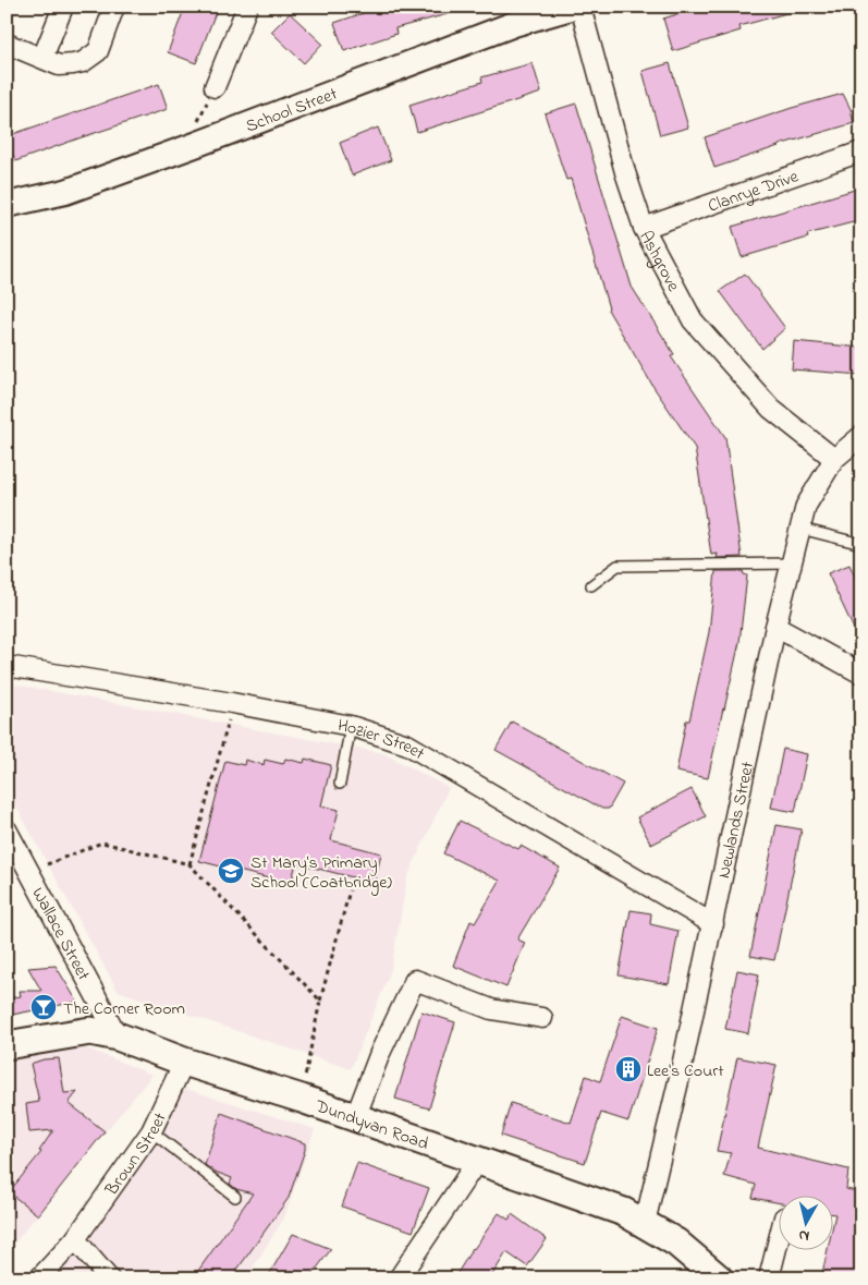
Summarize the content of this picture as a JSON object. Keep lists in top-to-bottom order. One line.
{"streets":{"main road":["Dundyvan Road"],"street":["School Street","Clanrye Drive","Ashgrove","Hozier Street","Newlands Street","Wallace Street","Brown Street"]},"crossings":[["Clanrye Drive","Ashgrove"],["Ashgrove","Newlands Street"],["Hozier Street","Newlands Street"],["Newlands Street","Dundyvan Road"],["Wallace Street","Dundyvan Road"],["Dundyvan Road","Brown Street"]],"places":{"school or university":["St Mary's Primary School (Coatbridge)"],"bar":["The Corner Room"],"building":["Lee's Court"]},"north":"bottom"}
